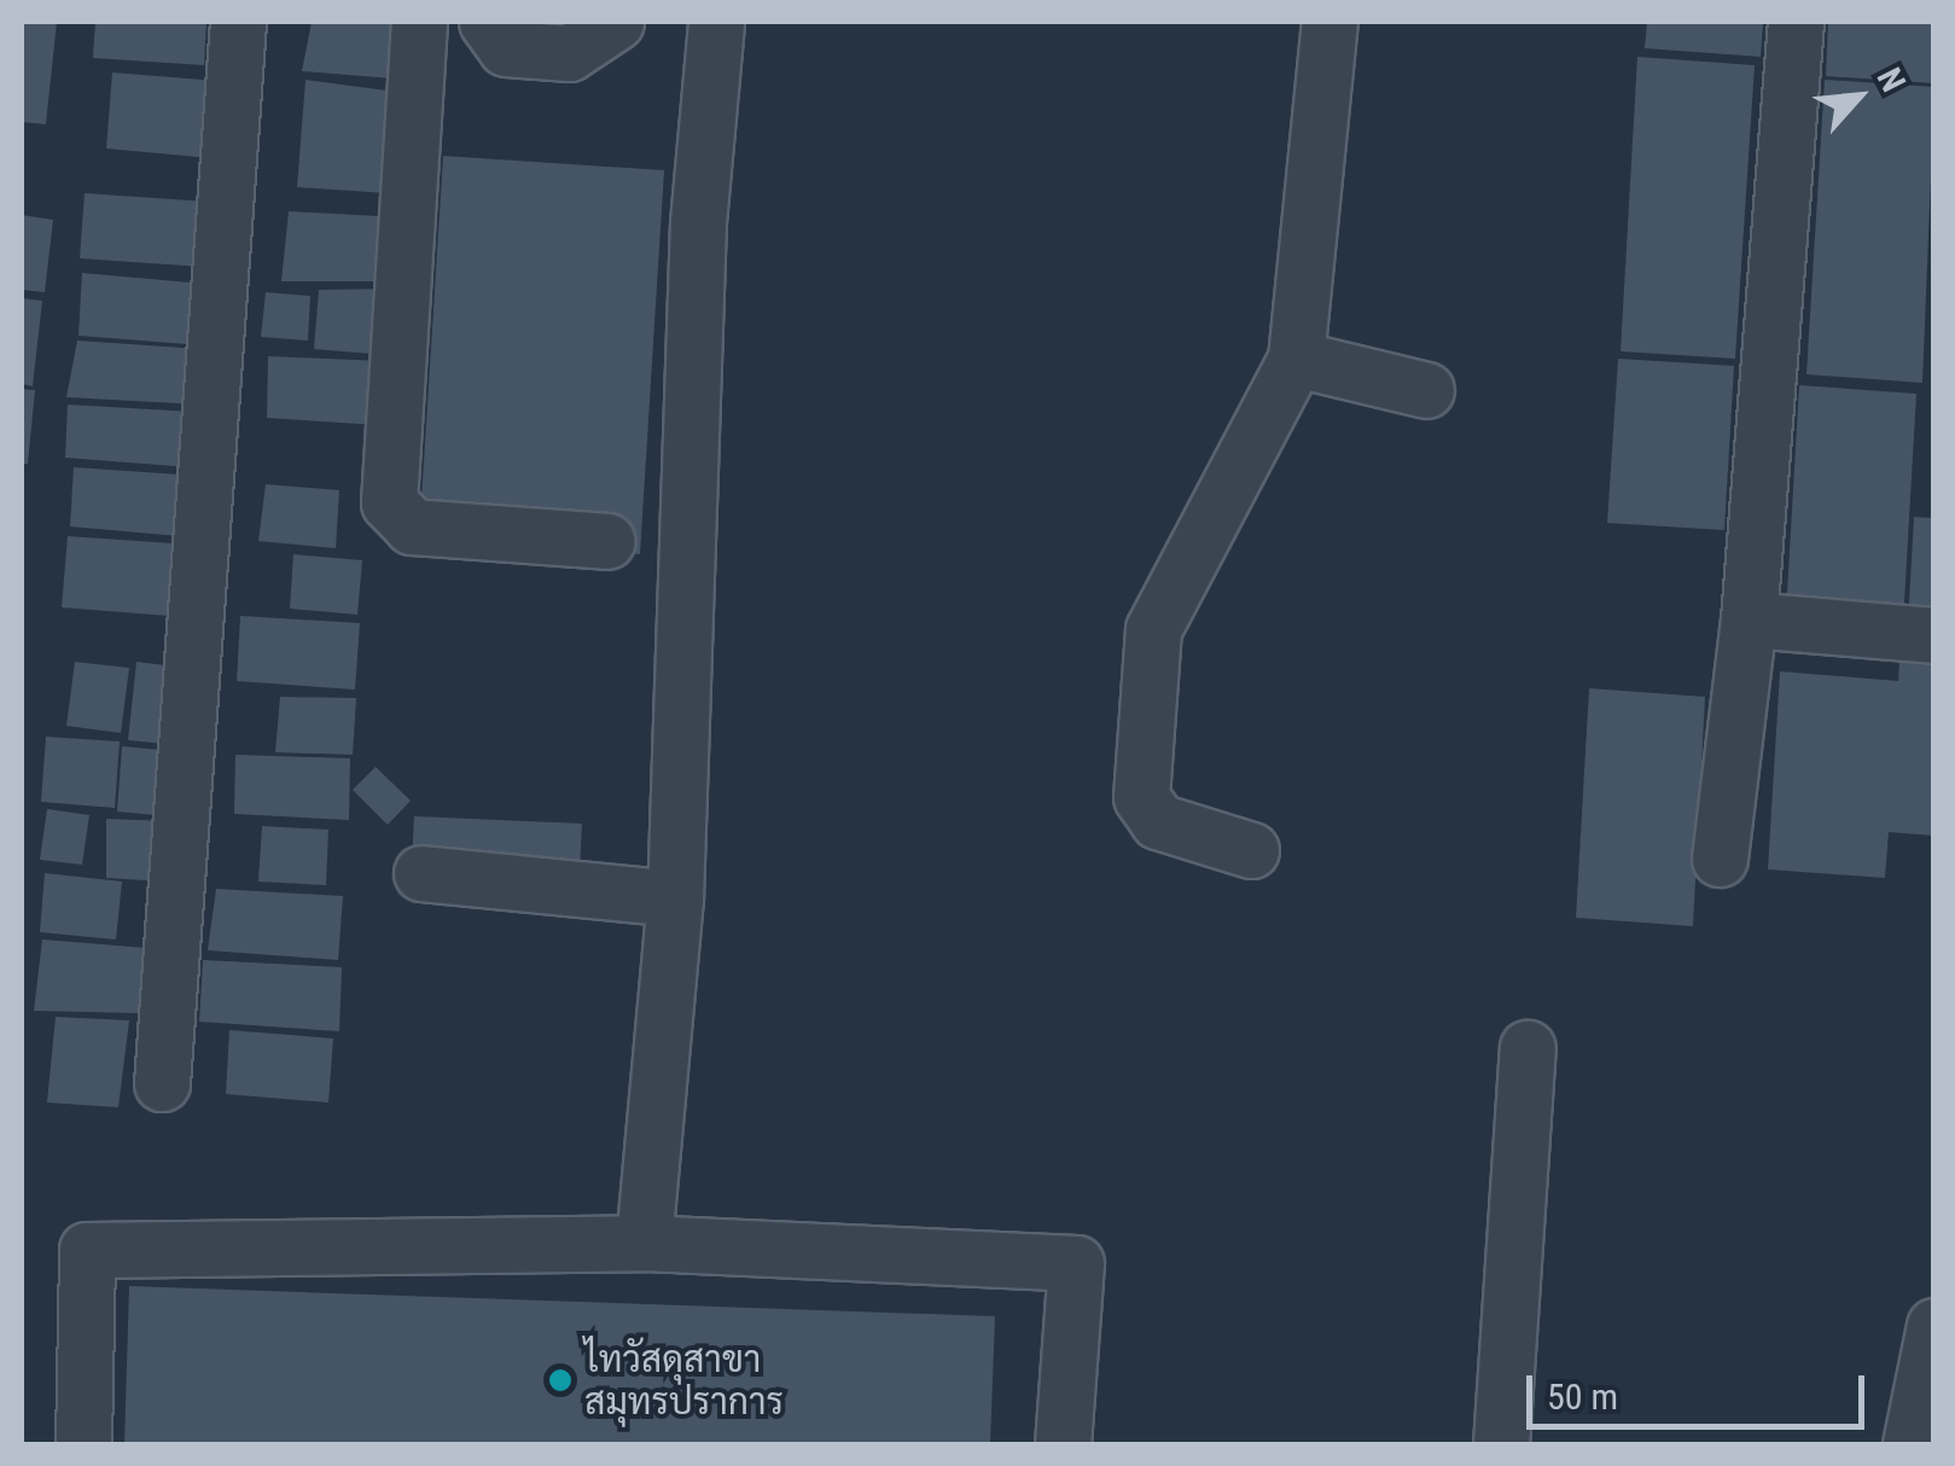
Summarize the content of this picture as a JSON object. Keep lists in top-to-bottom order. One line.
{"places":["ไทวัสดุสาขา สมุทรปราการ"],"scale_bar":"50 m","north":"top right"}
